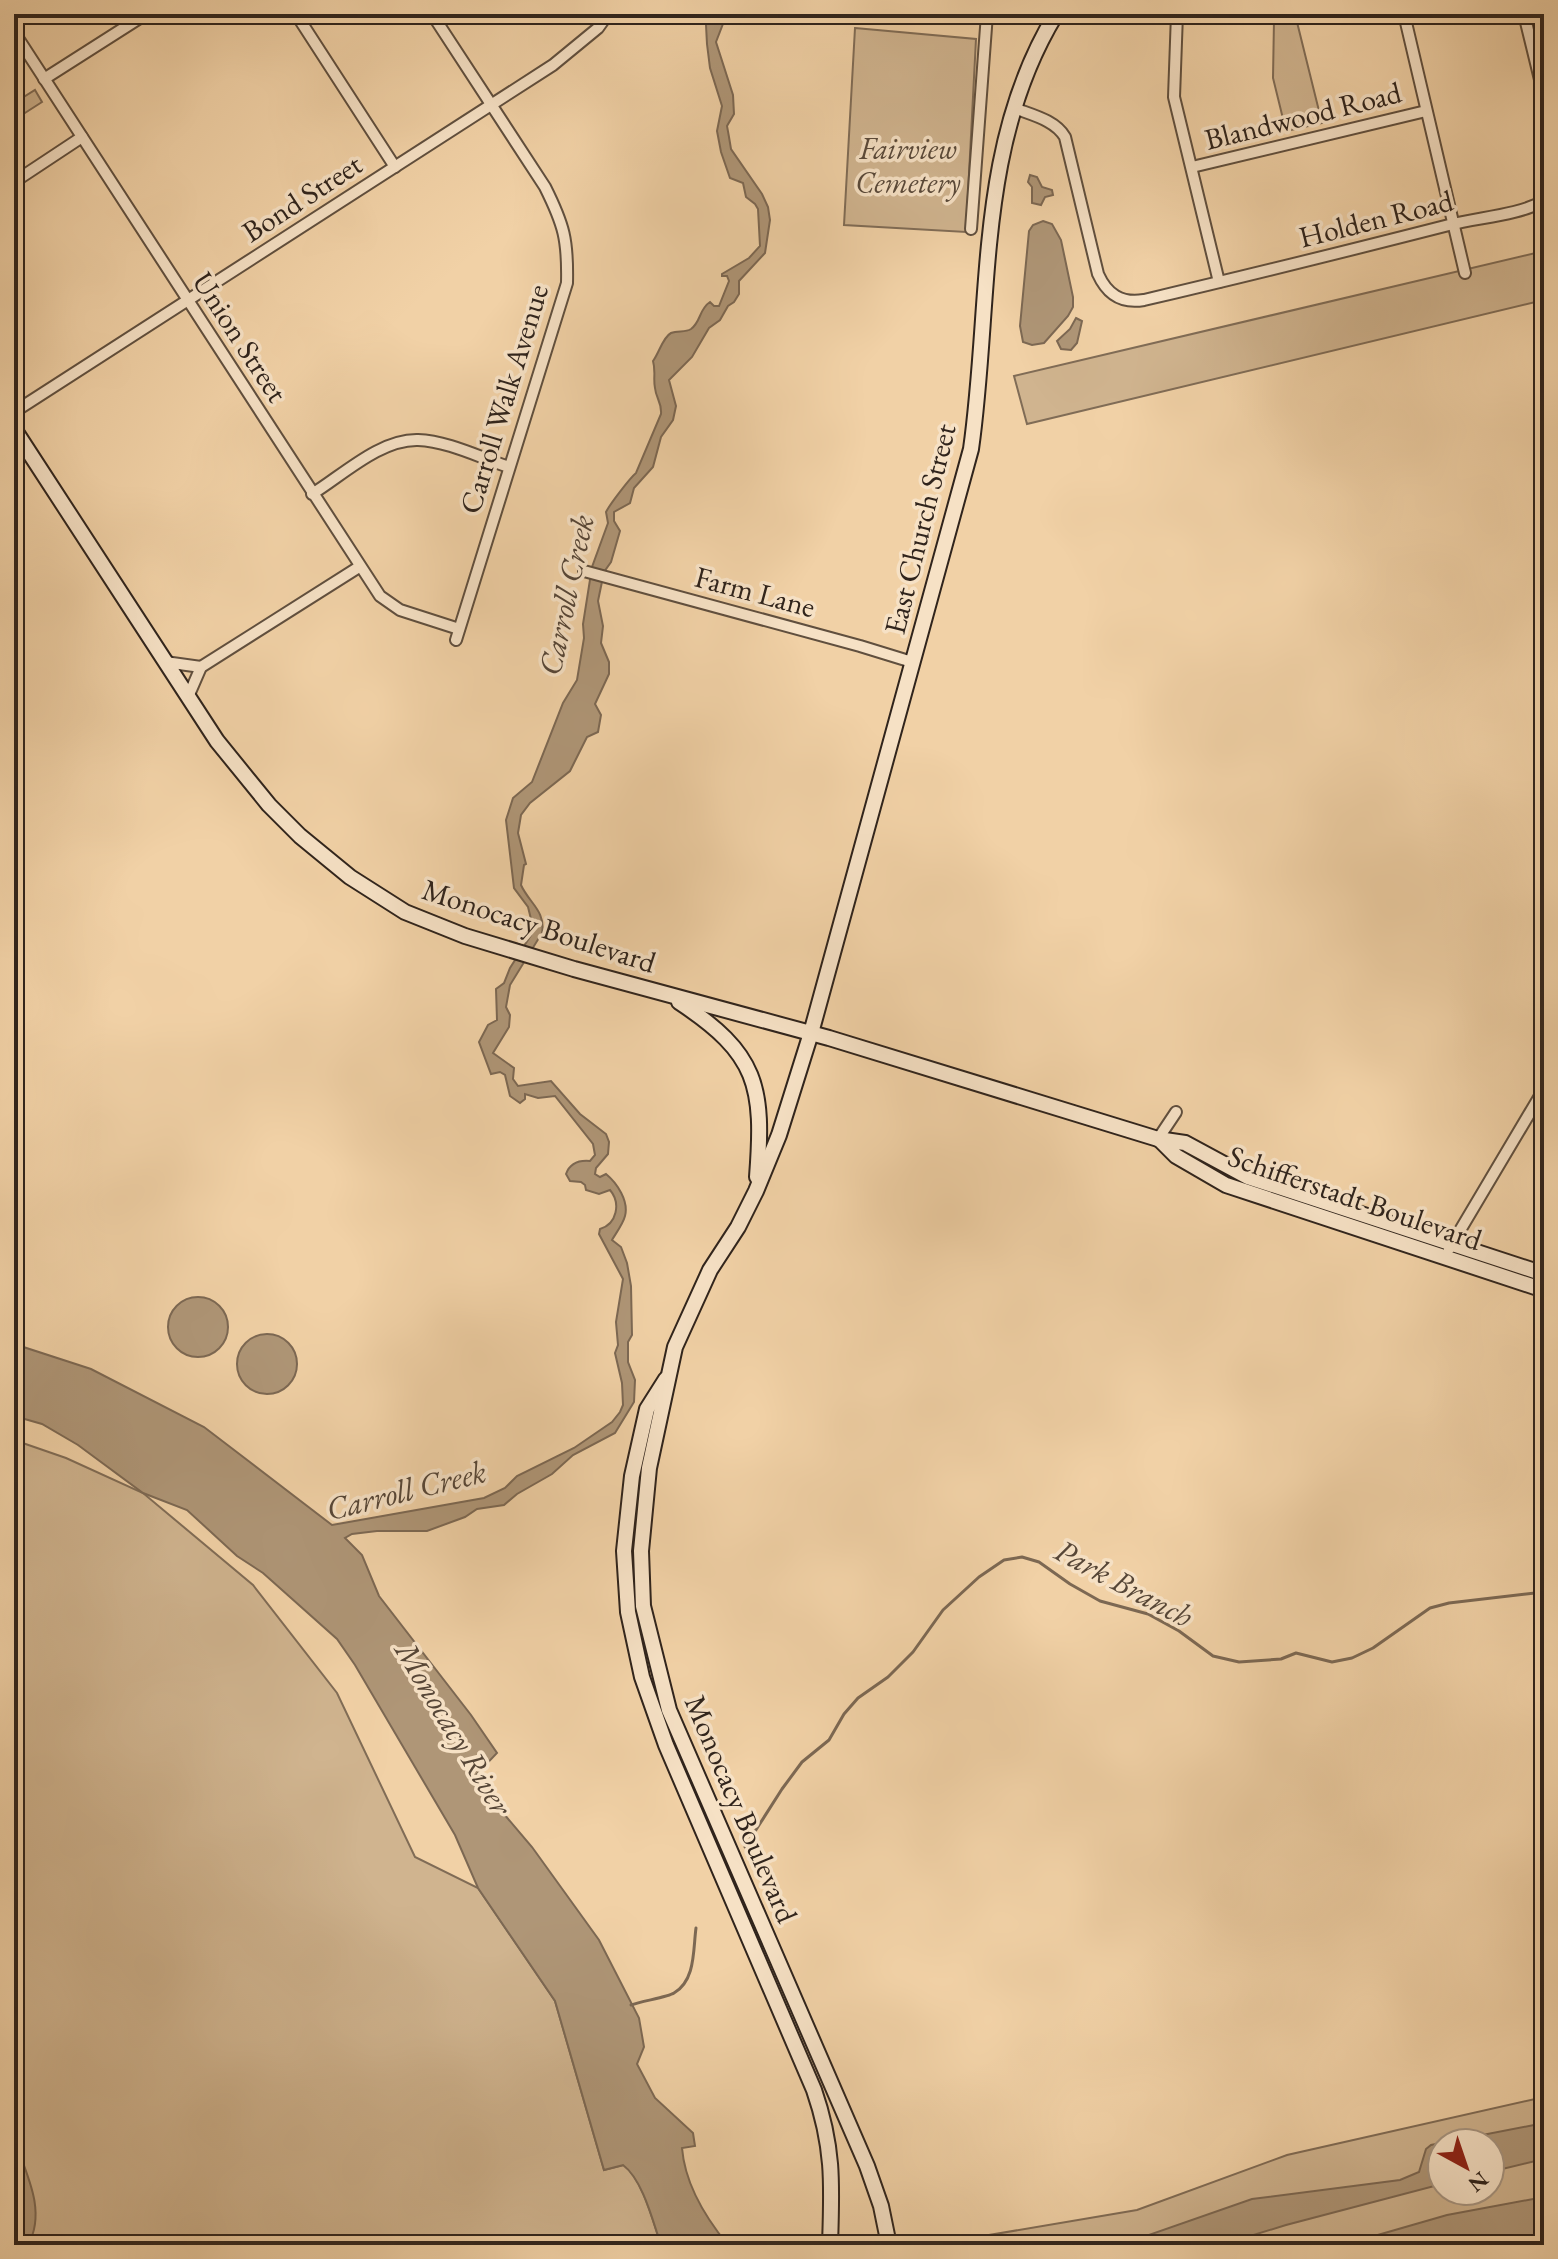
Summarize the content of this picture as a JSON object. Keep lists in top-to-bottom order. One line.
{"streets":{"main road":["East Church Street","Monocacy Boulevard","Schifferstadt Boulevard"],"street":["Blandwood Road","Bond Street","Holden Road","Union Street","Carroll Walk Avenue","Farm Lane"]},"crossings":[["Bond Street","Union Street"],["Bond Street","Carroll Walk Avenue"],["Holden Road","East Church Street"],["Union Street","Carroll Walk Avenue"],["East Church Street","Farm Lane"],["East Church Street","Monocacy Boulevard"],["East Church Street","Schifferstadt Boulevard"],["Monocacy Boulevard","Schifferstadt Boulevard"]],"water":["Carroll Creek","Park Branch","Monocacy River"],"parks":["Fairview Cemetery"],"north":"bottom right"}
